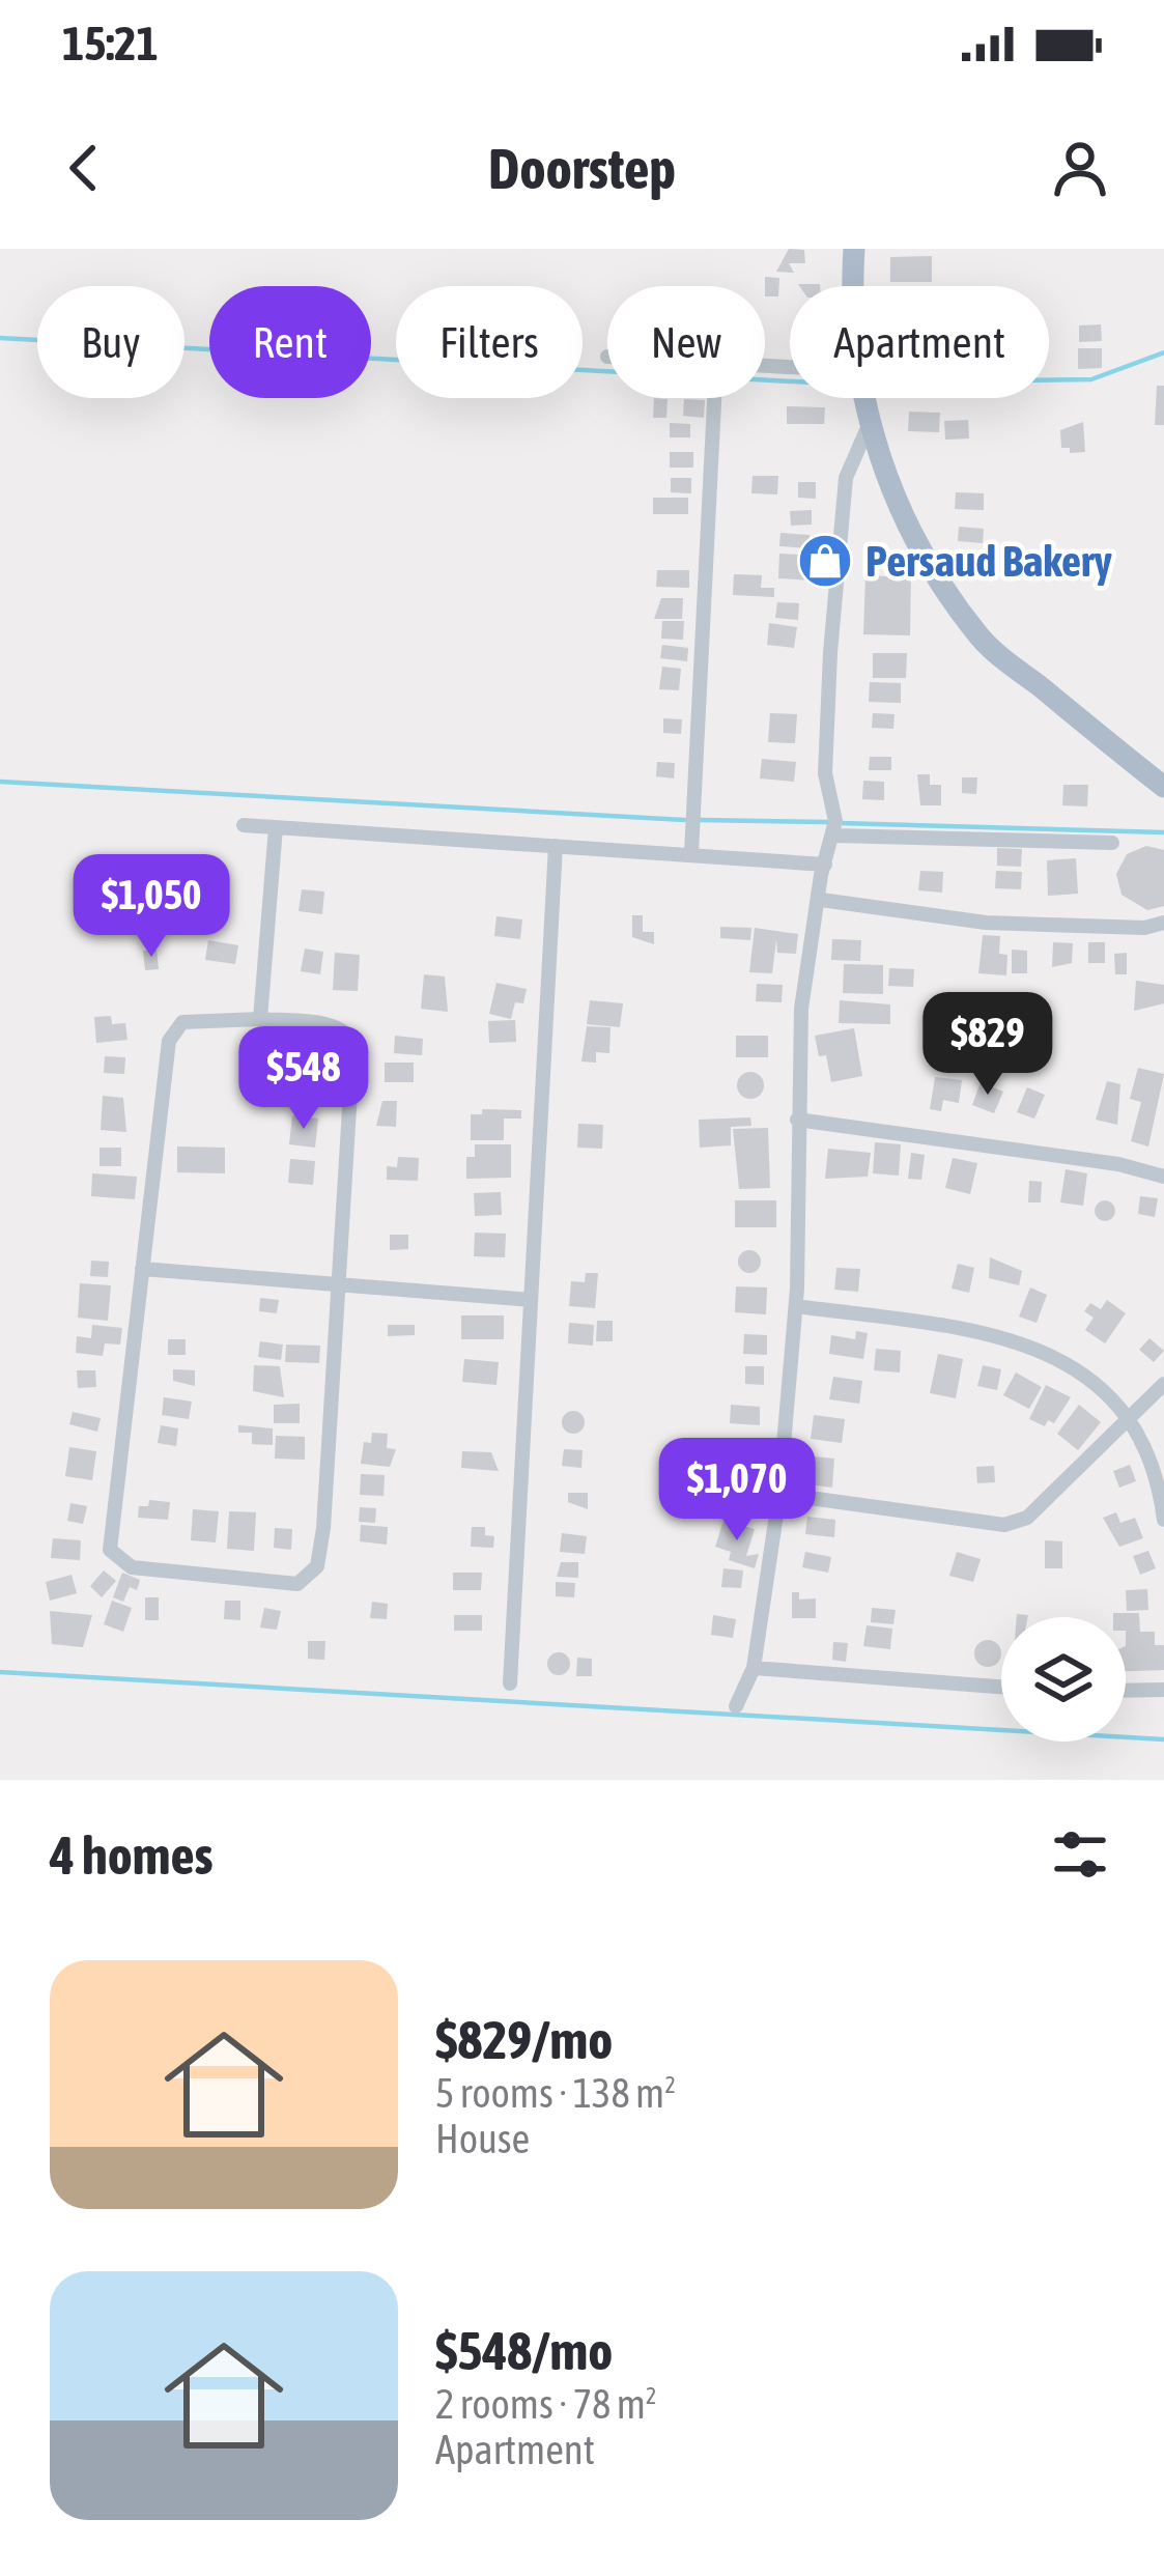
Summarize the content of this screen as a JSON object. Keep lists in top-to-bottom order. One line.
{"places":{"shop":["Persaud Bakery"]},"page":{"status":"15:21","header":"Doorstep","chip":["Buy","Rent","Filters","New","Apartment"],"price":["$1,050","$829","$548","$1,070"],"heading":"4 homes","list":[{"name":"$829/mo","note":"5 rooms · 138 m² · House"},{"name":"$548/mo","note":"2 rooms · 78 m² · Apartment"}]}}
